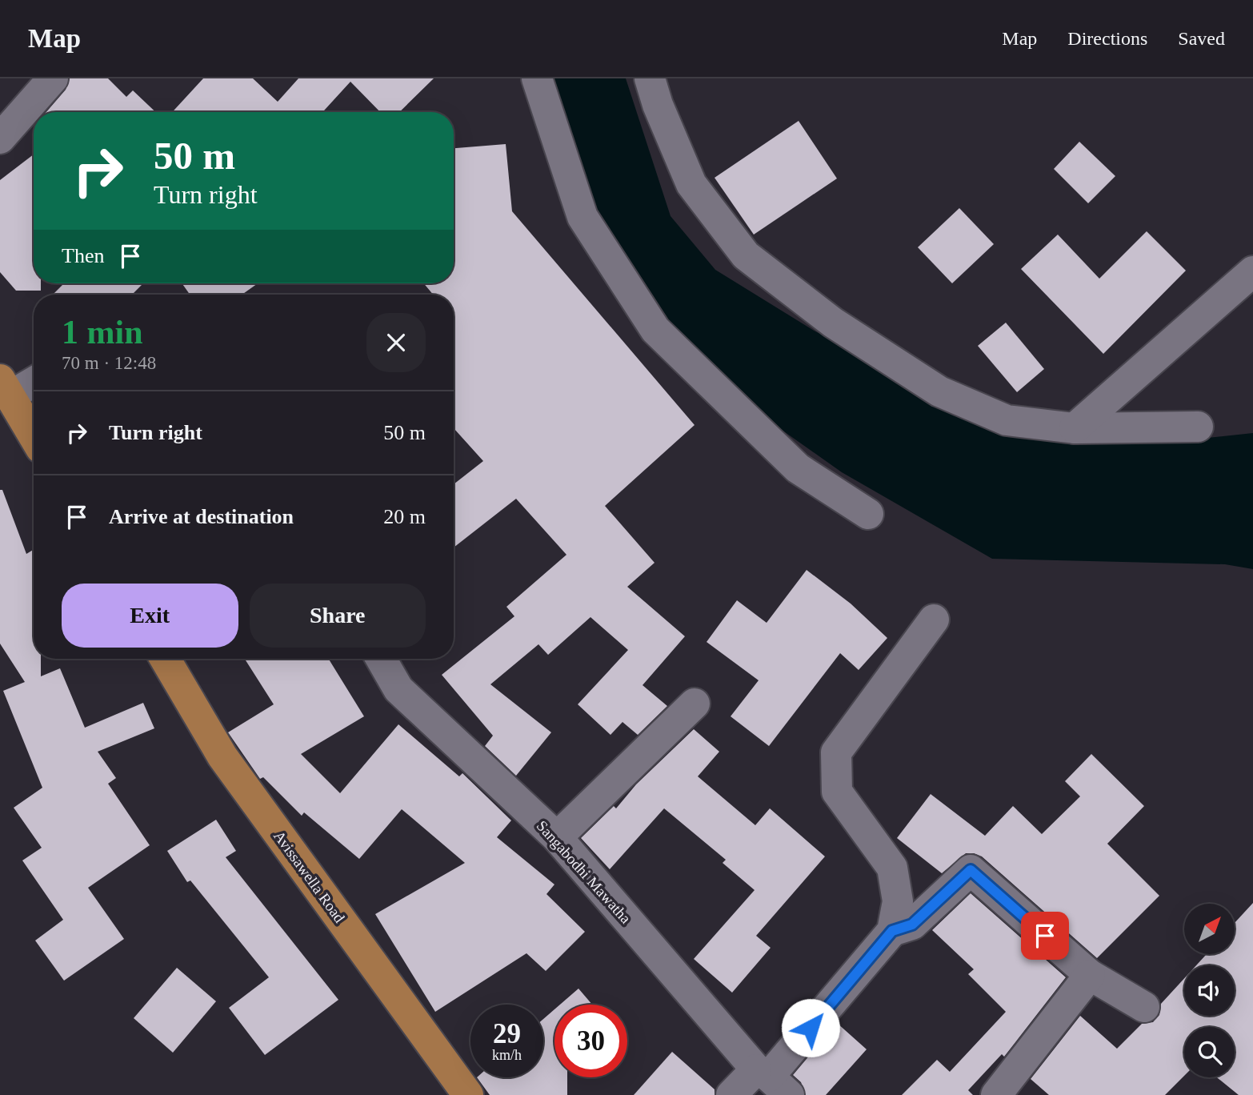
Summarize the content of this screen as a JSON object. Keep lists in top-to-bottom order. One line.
{"streets":{"main road":["Avissawella Road"],"street":["Sangabodhi Mawatha"]},"north":"top right","page":{"header":"Map","nav":["Map","Directions","Saved"],"turn":["50 m","Turn right"],"then":"Then","heading":["1 min","70 m · 12:48"],"list":[{"name":"Turn right","value":"50 m"},{"name":"Arrive at destination","value":"20 m"}],"buttons":["Exit","Share"],"speed":"29 km/h","limit":"30"}}
